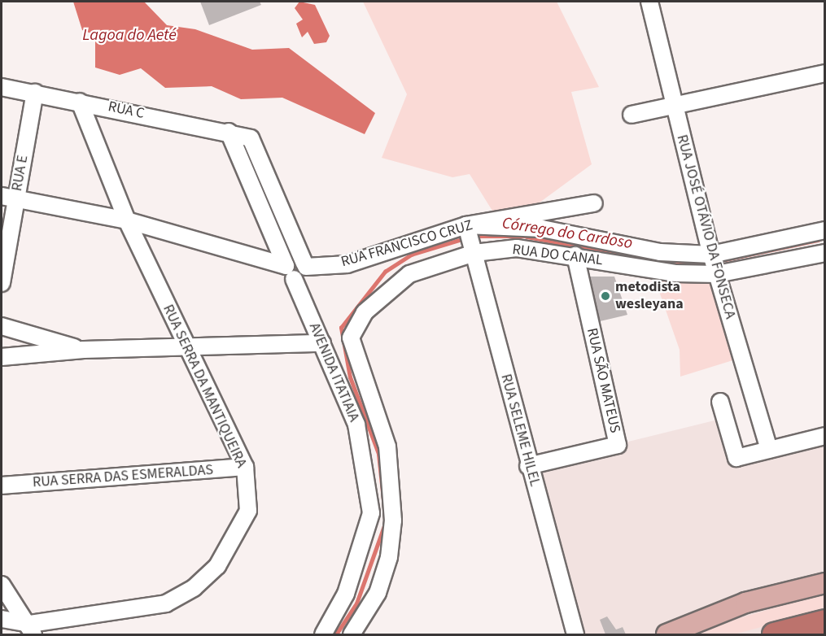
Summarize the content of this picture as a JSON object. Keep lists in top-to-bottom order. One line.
{"streets":{"street":["RUA C","RUA E","RUA JOSÉ OTÁVIO DA FONSECA","RUA FRANCISCO CRUZ","RUA DO CANAL","AVENIDA ITATIAIA","RUA SÃO MATEUS","RUA SERRA DA MANTIQUEIRA","RUA SELEME HILEL","RUA SERRA DAS ESMERALDAS"]},"crossings":[["RUA C","RUA E"],["RUA C","RUA FRANCISCO CRUZ"],["RUA C","AVENIDA ITATIAIA"],["RUA C","RUA SERRA DA MANTIQUEIRA"],["RUA JOSÉ OTÁVIO DA FONSECA","RUA DO CANAL"],["RUA FRANCISCO CRUZ","RUA DO CANAL"],["RUA FRANCISCO CRUZ","RUA SELEME HILEL"],["RUA DO CANAL","AVENIDA ITATIAIA"],["RUA DO CANAL","RUA SÃO MATEUS"],["RUA DO CANAL","RUA SELEME HILEL"],["RUA SÃO MATEUS","RUA SELEME HILEL"],["RUA SERRA DA MANTIQUEIRA","RUA SERRA DAS ESMERALDAS"]],"water":["Lagoa do Aeté","Córrego do Cardoso"],"places":["metodista wesleyana"]}
